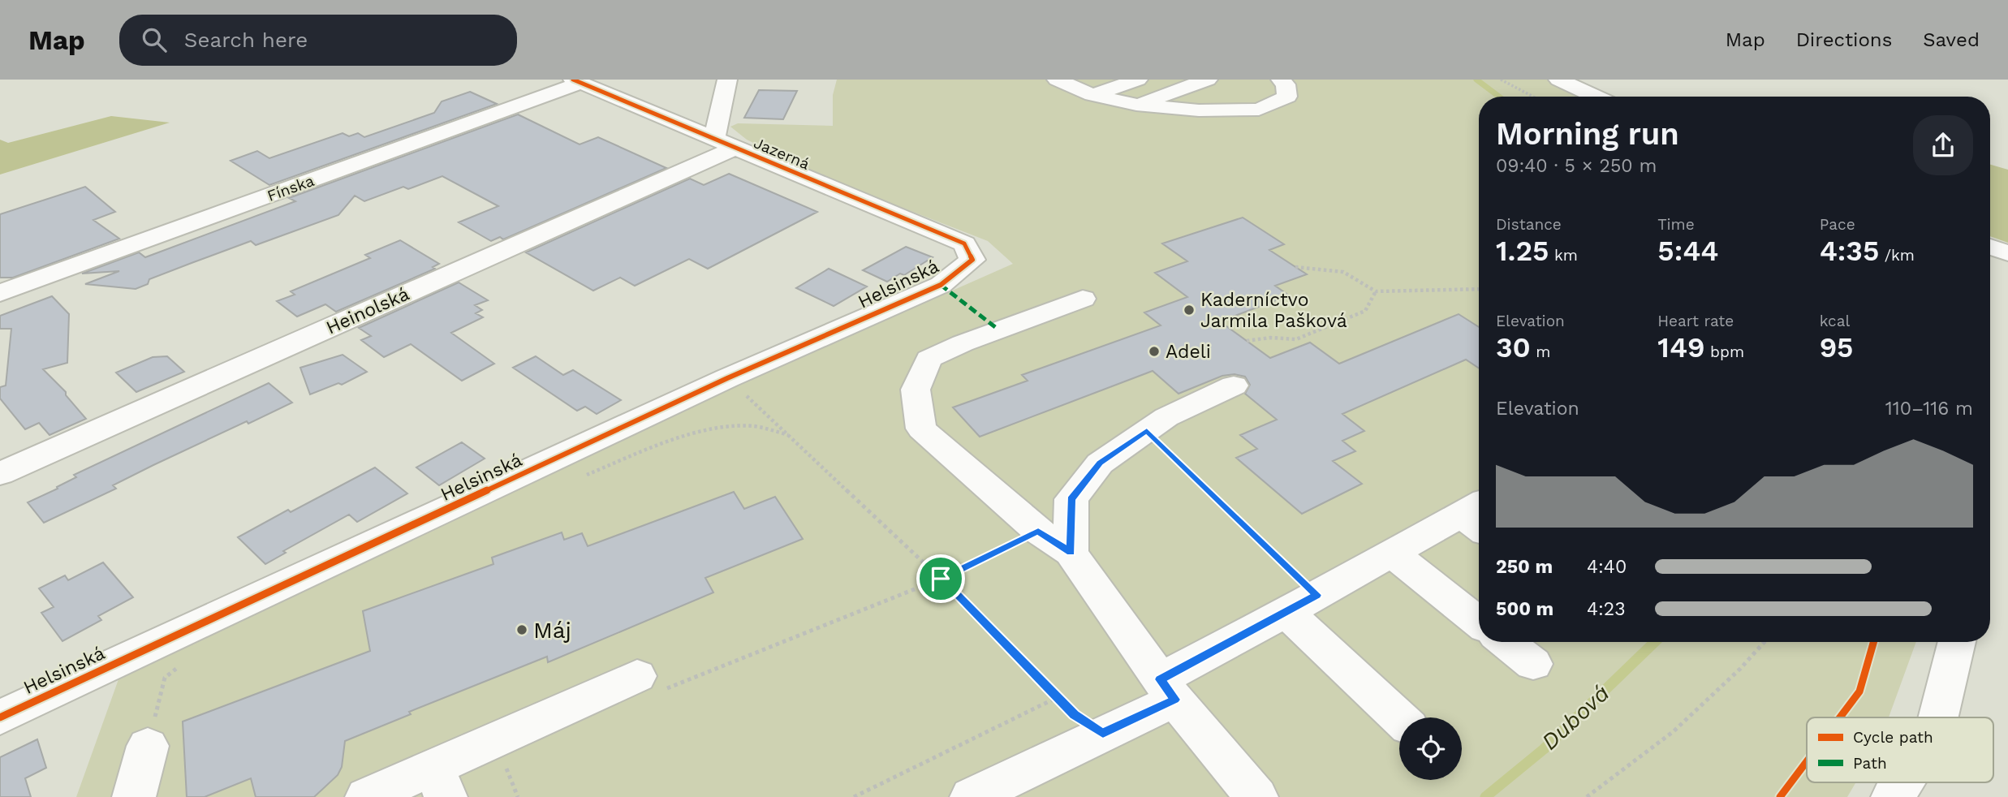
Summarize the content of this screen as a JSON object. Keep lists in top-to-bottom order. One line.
{"streets":{"street":["Jazerná","Fínska","Helsinská","Heinolská"]},"crossings":[["Jazerná","Fínska"],["Jazerná","Helsinská"],["Jazerná","Heinolská"]],"water":["Dubová"],"places":["Kaderníctvo Jarmila Pašková","Adeli","Máj"],"legend":["Cycle path","Path"],"page":{"header":"Map","search":"Search here","nav":["Map","Directions","Saved"],"heading":["Morning run","09:40 · 5 × 250 m"],"stats":[["Distance","1.25 km"],["Time","5:44"],["Pace","4:35 /km"],["Elevation","30 m"],["Heart rate","149 bpm"],["kcal","95"]],"chart":["Elevation","110–116 m"],"list":[{"name":"250 m","note":"4:40"},{"name":"500 m","note":"4:23"}]}}
